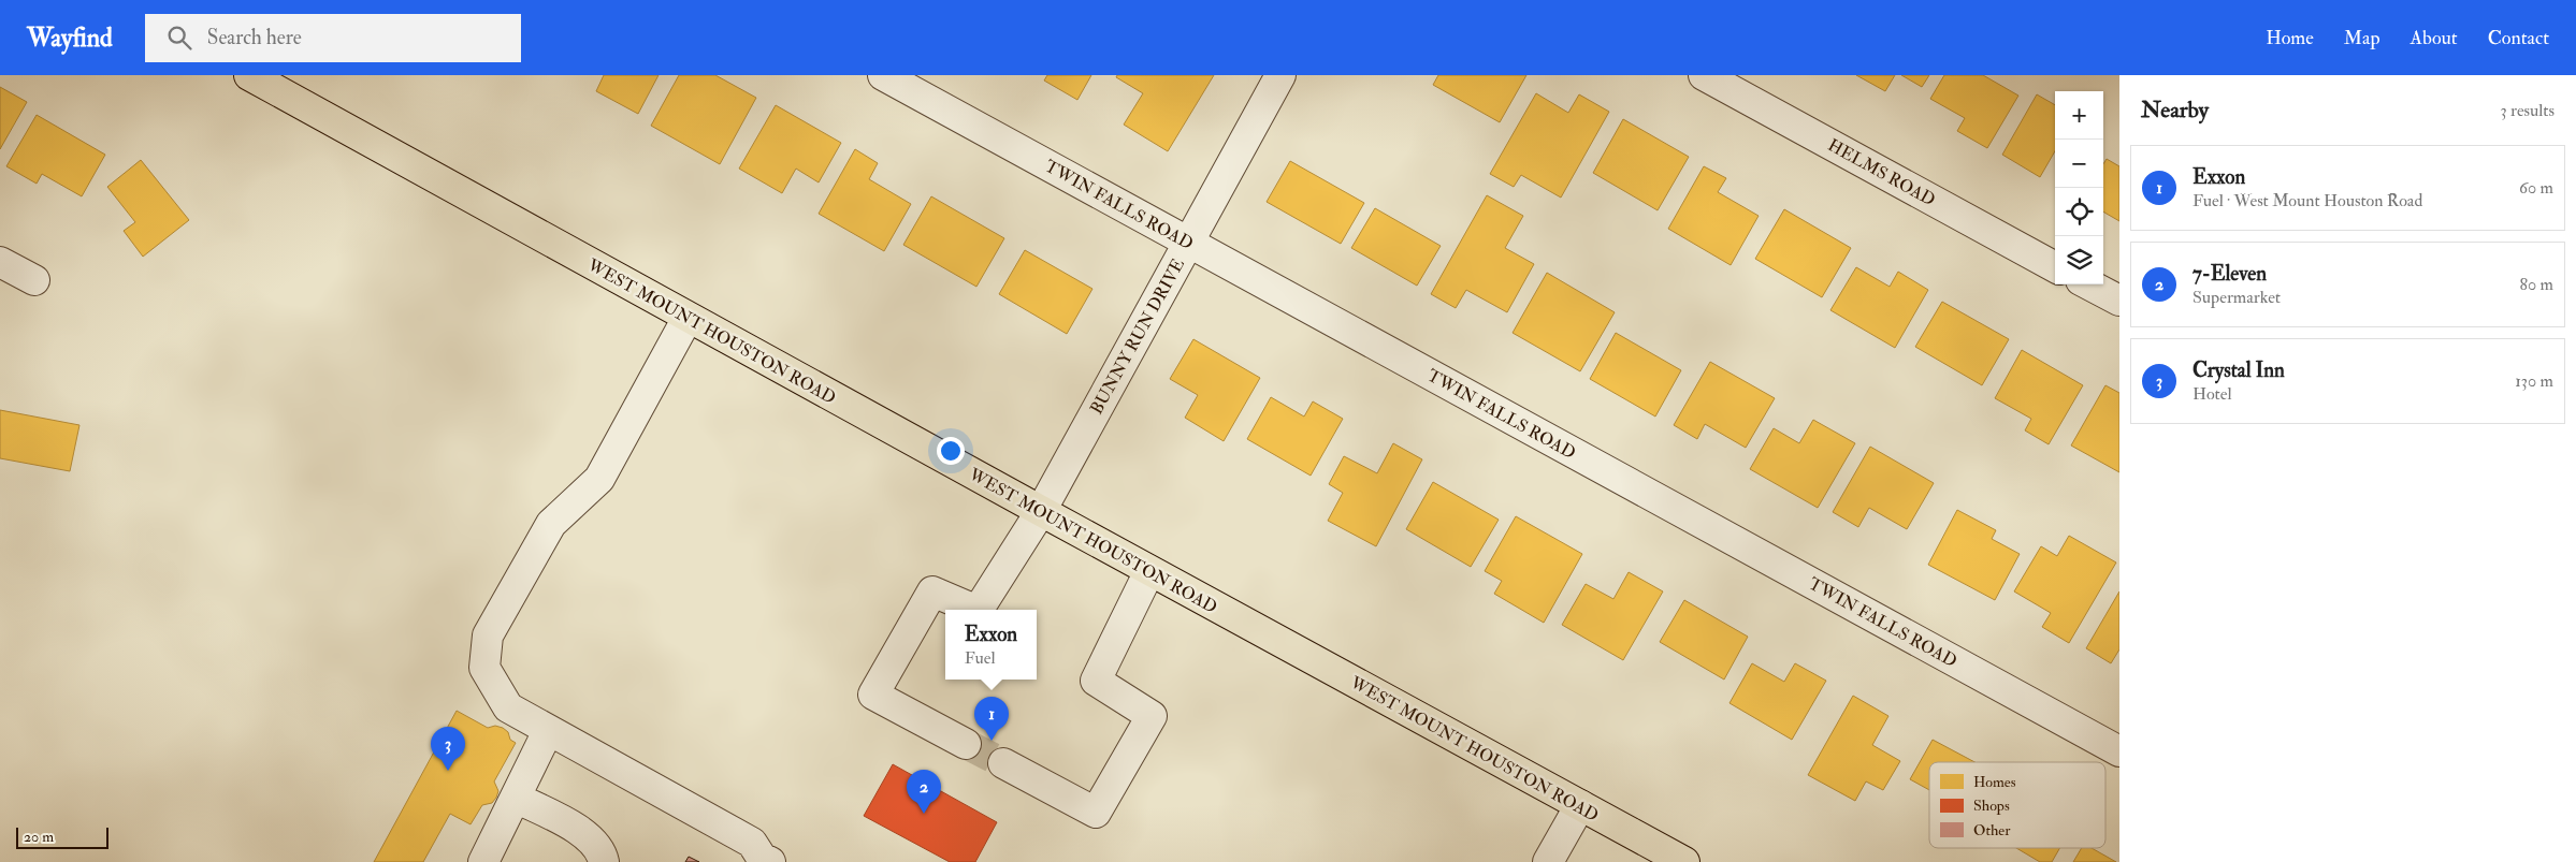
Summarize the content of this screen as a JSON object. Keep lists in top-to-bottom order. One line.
{"streets":{"main road":["WEST MOUNT HOUSTON ROAD"],"street":["HELMS ROAD","TWIN FALLS ROAD","BUNNY RUN DRIVE"]},"crossings":[["TWIN FALLS ROAD","BUNNY RUN DRIVE"],["WEST MOUNT HOUSTON ROAD","BUNNY RUN DRIVE"]],"legend":["Homes","Shops","Other"],"scale_bar":"20 m","page":{"header":"Wayfind","search":"Search here","nav":["Home","Map","About","Contact"],"heading":["Nearby","3 results"],"map_buttons":["+","−"],"list":[{"mark":"1","name":"Exxon","note":"Fuel · West Mount Houston Road","value":"60 m"},{"mark":"2","name":"7-Eleven","note":"Supermarket","value":"80 m"},{"mark":"3","name":"Crystal Inn","note":"Hotel","value":"130 m"}],"popup":["Exxon","Fuel"],"pins":["1","3","2"],"scale":"20 m"}}
